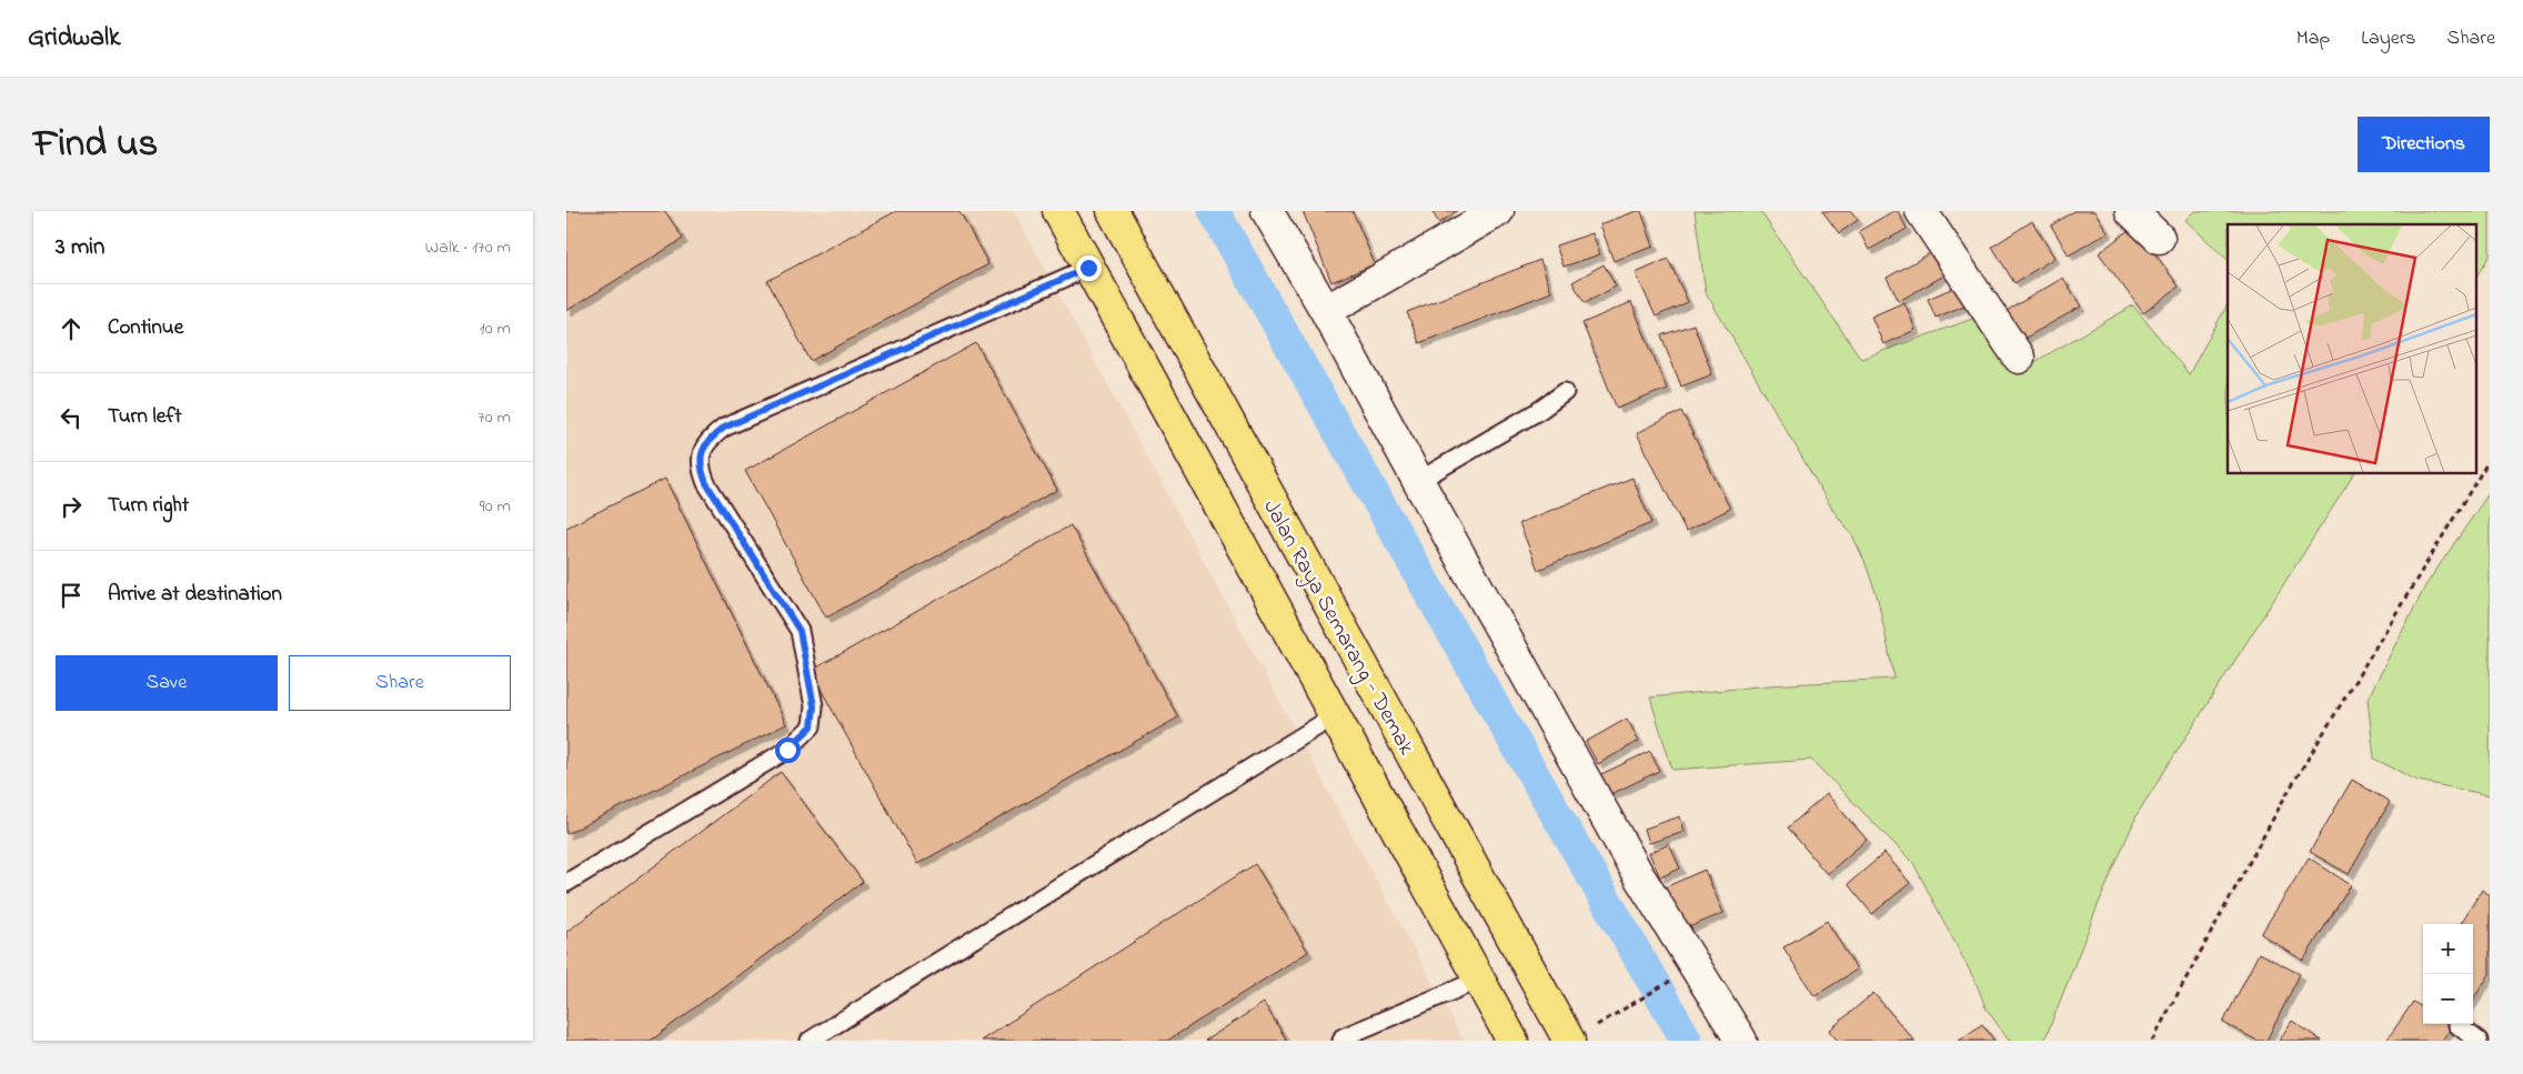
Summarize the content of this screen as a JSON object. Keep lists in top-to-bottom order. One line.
{"streets":{"highway":["Jalan Raya Semarang - Demak"]},"page":{"header":"Gridwalk","nav":["Map","Layers","Share"],"title":"Find us","buttons":["Directions",["Save","Share"]],"heading":["3 min","Walk · 170 m"],"list":[["Continue","10 m"],["Turn left","70 m"],["Turn right","90 m"],"Arrive at destination"],"map_buttons":["+","−"]}}
